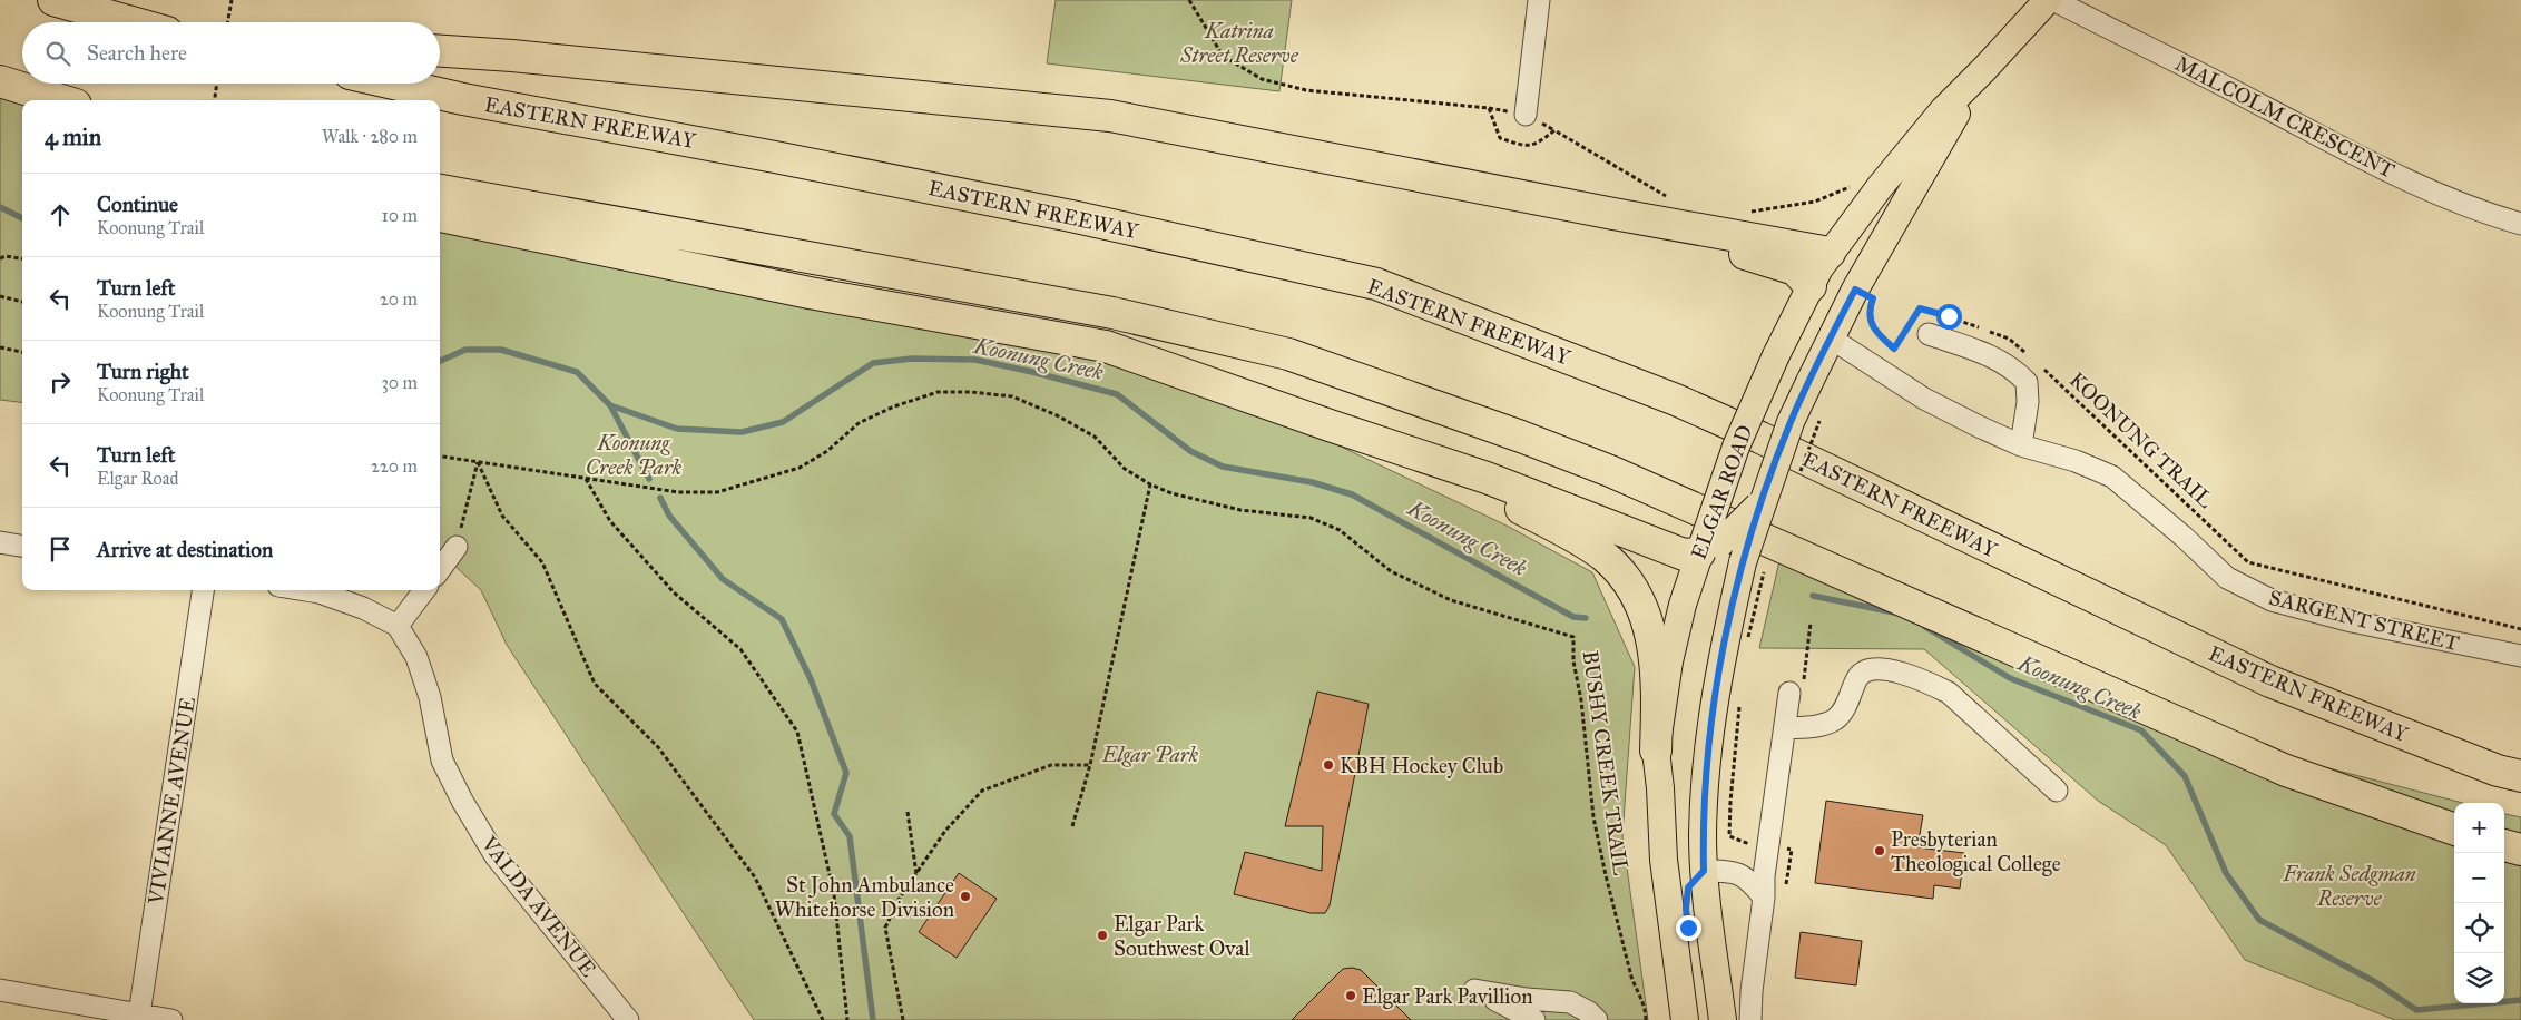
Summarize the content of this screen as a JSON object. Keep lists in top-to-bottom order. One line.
{"streets":{"highway":["EASTERN FREEWAY"],"main road":["ELGAR ROAD"],"street":["MALCOLM CRESCENT","SARGENT STREET","VIVIANNE AVENUE","VALDA AVENUE"],"path":["KOONUNG TRAIL","BUSHY CREEK TRAIL"]},"crossings":[["ELGAR ROAD","SARGENT STREET"]],"water":["Koonung Creek"],"parks":["Katrina Street Reserve","Koonung Creek Park","Elgar Park","Frank Sedgman Reserve"],"places":["KBH Hockey Club","Presbyterian Theological College","St John Ambulance Whitehorse Division","Elgar Park Southwest Oval","Elgar Park Pavillion"],"page":{"search":"Search here","heading":["4 min","Walk · 280 m"],"list":[["Continue","Koonung Trail","10 m"],["Turn left","Koonung Trail","20 m"],["Turn right","Koonung Trail","30 m"],["Turn left","Elgar Road","220 m"],"Arrive at destination"],"map_buttons":["+","−"]}}
